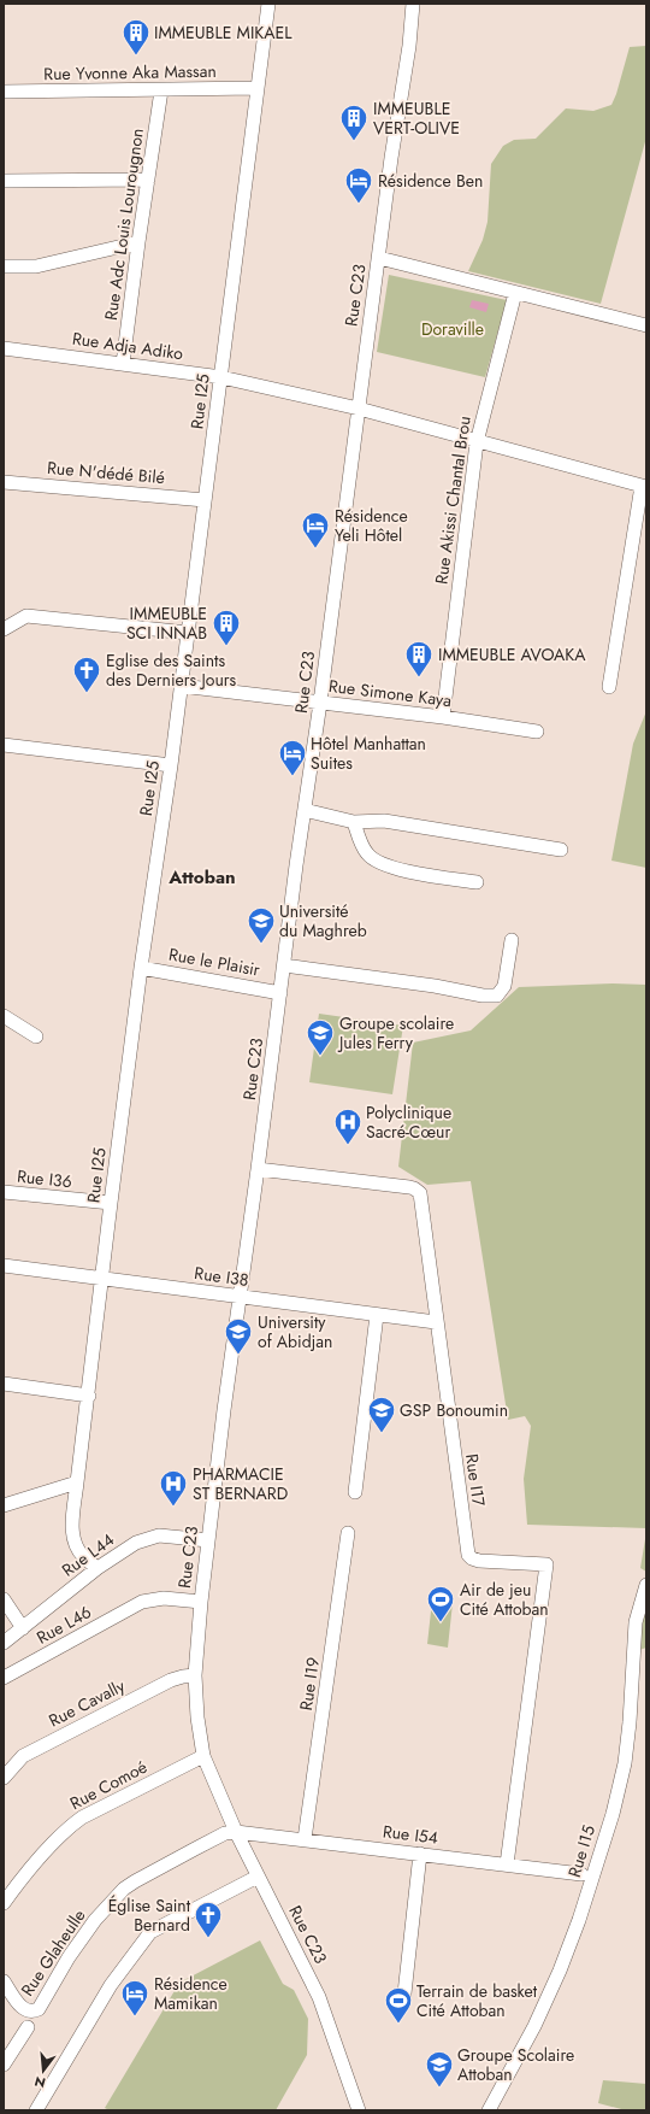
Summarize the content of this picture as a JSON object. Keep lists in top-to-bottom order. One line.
{"streets":{"street":["Rue Yvonne Aka Massan","Rue Adc Louis Lourougnon","Rue C23","Rue Adja Adiko","Rue I25","Rue N'dédé Bilé","Rue Akissi Chantal Brou","Rue Simone Kaya","Rue le Plaisir","Rue I36","Rue I38","Rue I17","Rue L44","Rue L46","Rue I19","Rue Cavally","Rue Comoé","Rue I54","Rue I15","Rue Glaheulle"]},"crossings":[["Rue Yvonne Aka Massan","Rue Adc Louis Lourougnon"],["Rue Yvonne Aka Massan","Rue I25"],["Rue Adc Louis Lourougnon","Rue Adja Adiko"],["Rue C23","Rue Adja Adiko"],["Rue C23","Rue Simone Kaya"],["Rue C23","Rue le Plaisir"],["Rue C23","Rue I38"],["Rue C23","Rue I17"],["Rue C23","Rue L44"],["Rue C23","Rue L46"],["Rue C23","Rue Cavally"],["Rue C23","Rue Comoé"],["Rue C23","Rue I54"],["Rue C23","Rue Glaheulle"],["Rue Adja Adiko","Rue I25"],["Rue Adja Adiko","Rue Akissi Chantal Brou"],["Rue I25","Rue N'dédé Bilé"],["Rue I25","Rue Simone Kaya"],["Rue I25","Rue le Plaisir"],["Rue I25","Rue I36"],["Rue I25","Rue I38"],["Rue I25","Rue L44"],["Rue Akissi Chantal Brou","Rue Simone Kaya"],["Rue I38","Rue I17"],["Rue I17","Rue I54"],["Rue I19","Rue I54"],["Rue I54","Rue Glaheulle"]],"districts":["Attoban"],"parks":["Doraville"],"places":{"building":["IMMEUBLE MIKAEL","IMMEUBLE VERT-OLIVE","IMMEUBLE SCI INNAB","IMMEUBLE AVOAKA"],"hotel":["Résidence Ben","Résidence Yeli Hôtel","Hôtel Manhattan Suites","Résidence Mamikan"],"church":["Eglise des Saints des Derniers Jours","Église Saint Bernard"],"school or university":["Université du Maghreb","Groupe scolaire Jules Ferry","University of Abidjan","GSP Bonoumin","Groupe Scolaire Attoban"],"hospital":["Polyclinique Sacré-Cœur","PHARMACIE ST BERNARD"],"sports":["Air de jeu Cité Attoban","Terrain de basket Cité Attoban"]},"north":"bottom"}
